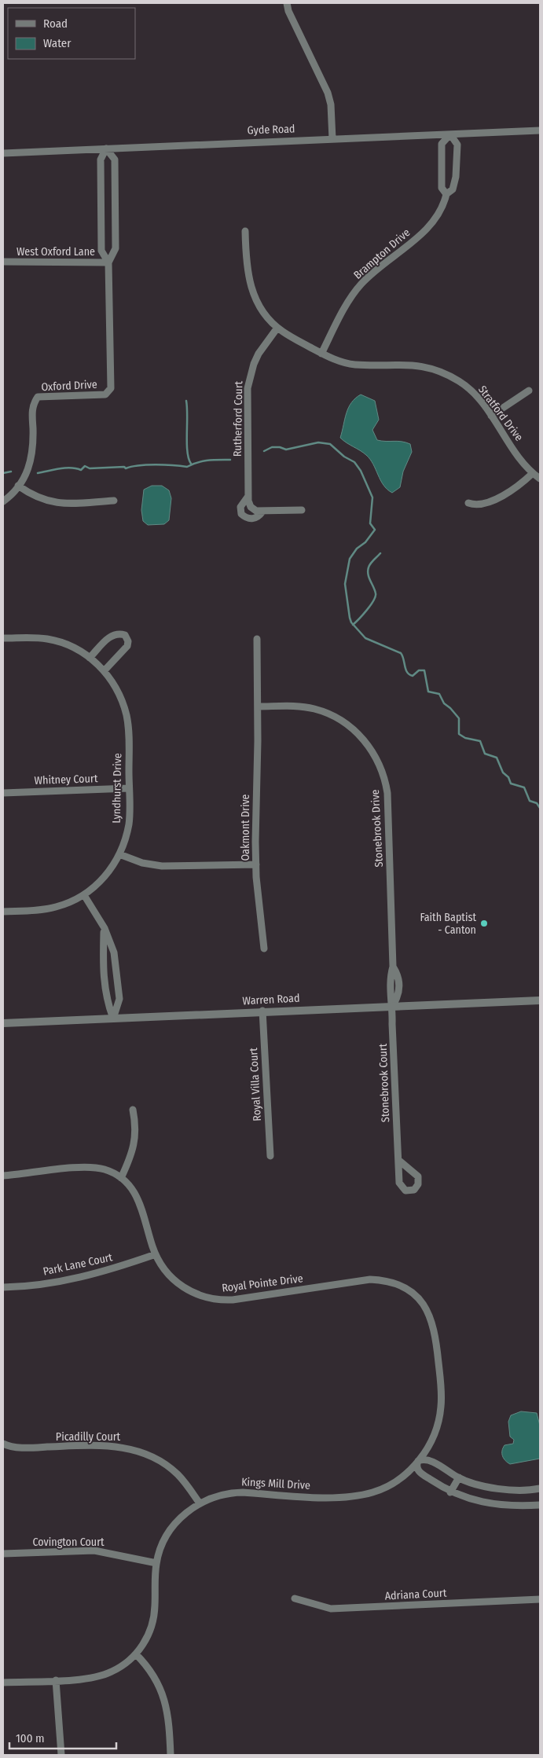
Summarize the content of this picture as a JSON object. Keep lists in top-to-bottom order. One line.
{"streets":{"street":["Gyde Road","West Oxford Lane","Brampton Drive","Oxford Drive","Stratford Drive","Rutherford Court","Whitney Court","Lyndhurst Drive","Oakmont Drive","Stonebrook Drive","Warren Road","Stonebrook Court","Royal Villa Court","Park Lane Court","Royal Pointe Drive","Picadilly Court","Kings Mill Drive","Covington Court","Adriana Court"]},"crossings":[["Gyde Road","Brampton Drive"],["Gyde Road","Oxford Drive"],["West Oxford Lane","Oxford Drive"],["Brampton Drive","Stratford Drive"],["Stratford Drive","Rutherford Court"],["Whitney Court","Lyndhurst Drive"],["Oakmont Drive","Stonebrook Drive"],["Stonebrook Drive","Warren Road"],["Stonebrook Drive","Stonebrook Court"],["Warren Road","Stonebrook Court"],["Warren Road","Royal Villa Court"],["Park Lane Court","Royal Pointe Drive"],["Royal Pointe Drive","Kings Mill Drive"],["Picadilly Court","Kings Mill Drive"],["Kings Mill Drive","Covington Court"]],"places":["Faith Baptist - Canton"],"legend":["Road","Water"],"scale_bar":"100 m"}
